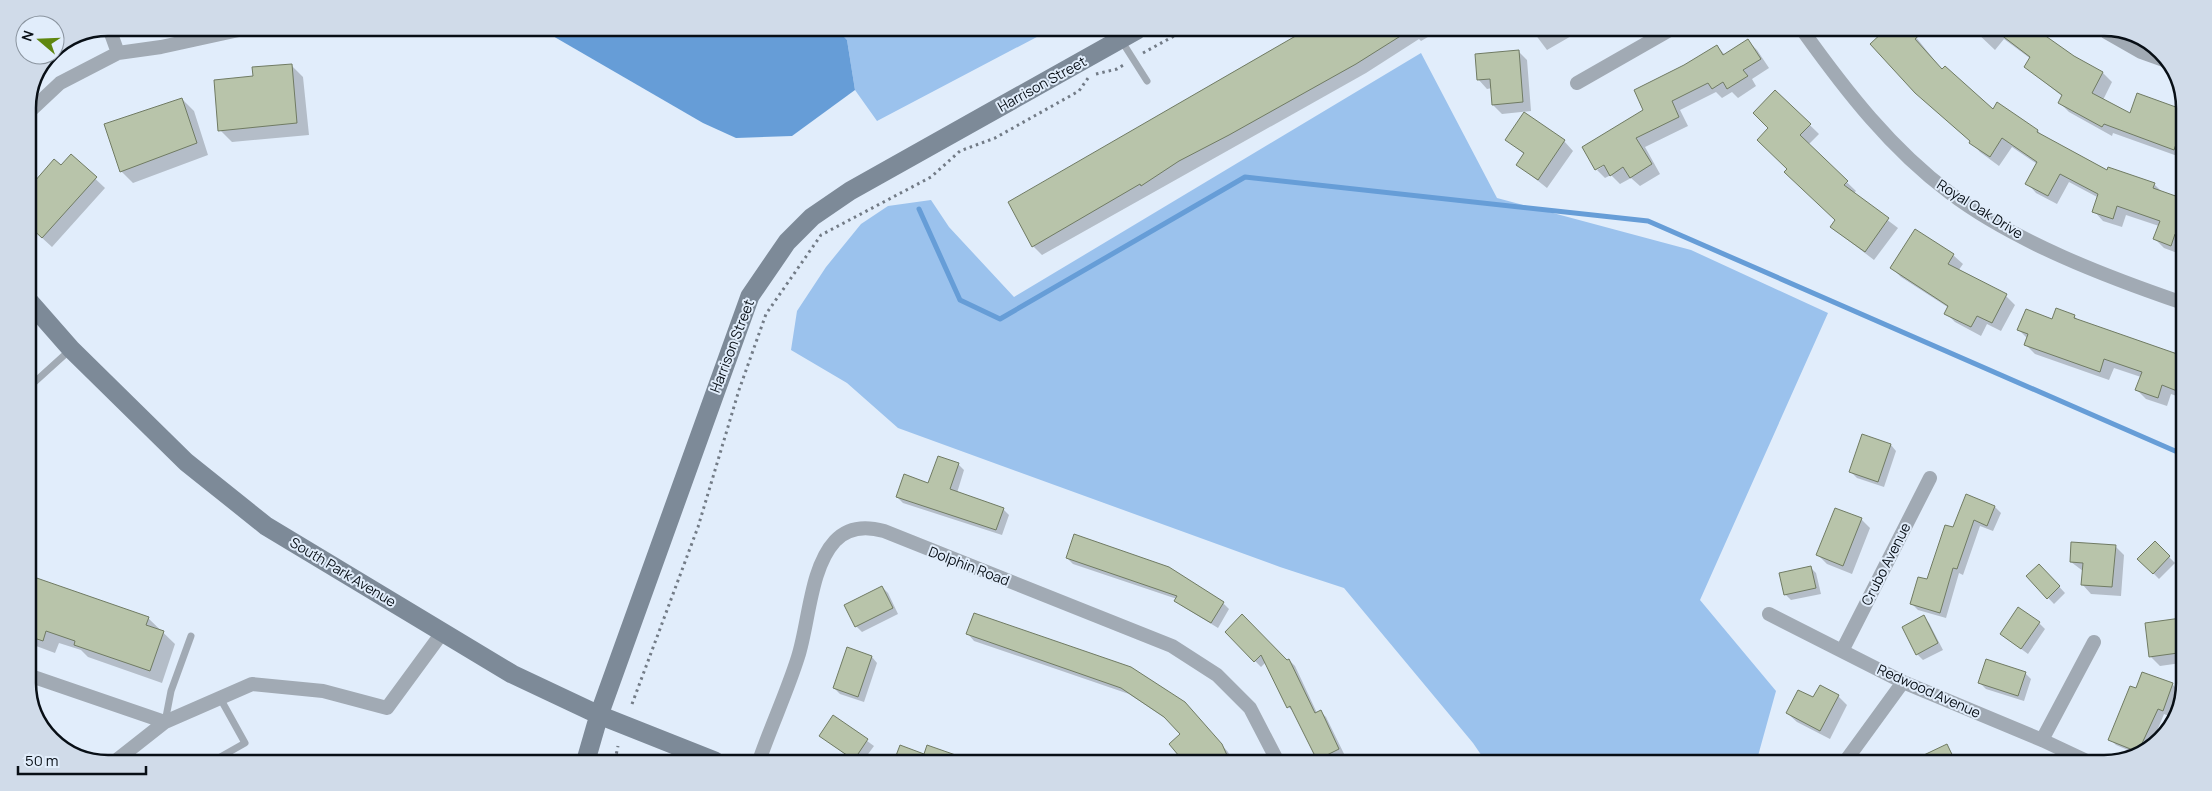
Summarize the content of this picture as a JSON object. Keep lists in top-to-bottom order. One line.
{"streets":{"street":["Harrison Street","Royal Oak Drive","Crubo Avenue","Dolphin Road","South Park Avenue","Redwood Avenue"]},"crossings":[["Harrison Street","South Park Avenue"],["Crubo Avenue","Redwood Avenue"]],"scale_bar":"50 m","north":"left"}
